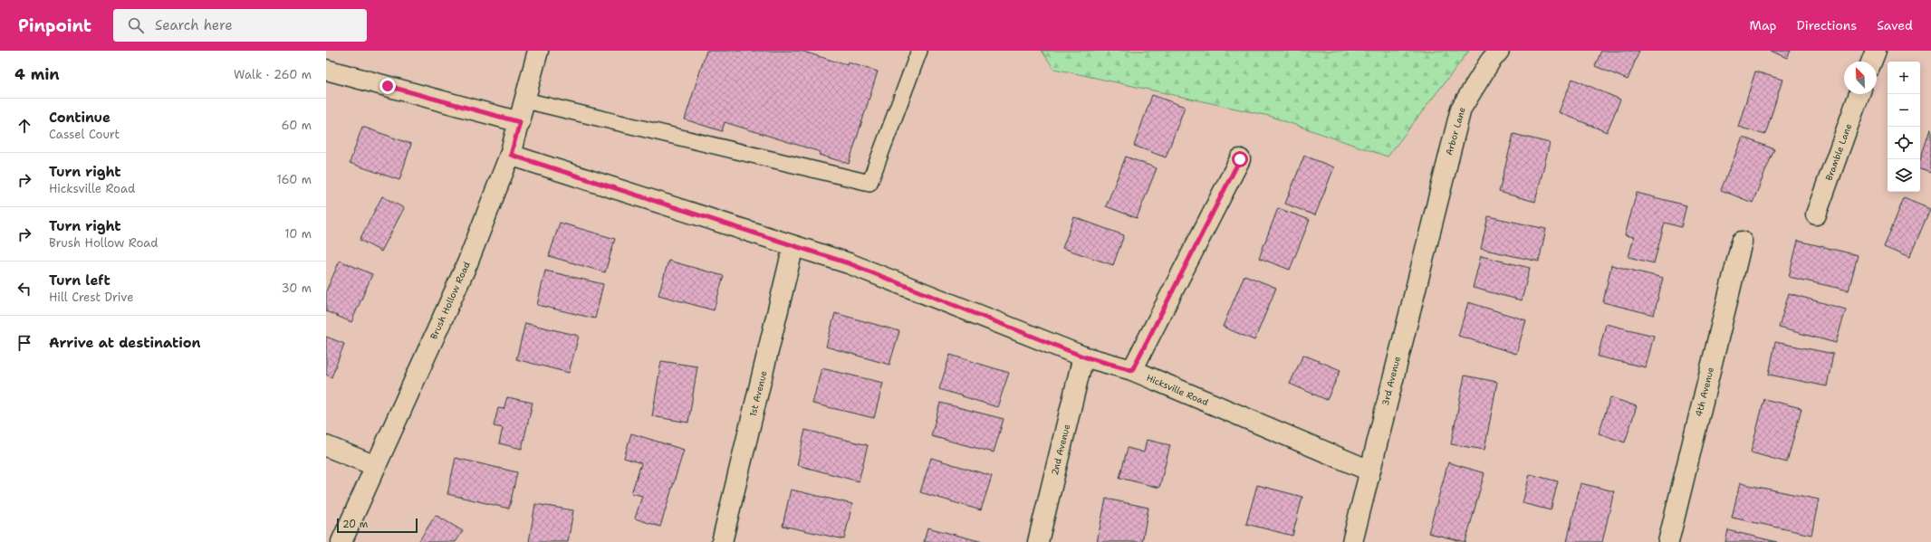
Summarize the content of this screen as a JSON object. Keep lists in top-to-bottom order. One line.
{"streets":{"street":["Arbor Lane","Bramble Lane","Brush Hollow Road","3rd Avenue","Hicksville Road","4th Avenue","1st Avenue","2nd Avenue"]},"crossings":[["Arbor Lane","3rd Avenue"],["Brush Hollow Road","Hicksville Road"],["3rd Avenue","Hicksville Road"],["Hicksville Road","1st Avenue"],["Hicksville Road","2nd Avenue"]],"scale_bar":"20 m","north":"top left","page":{"header":"Pinpoint","search":"Search here","nav":["Map","Directions","Saved"],"heading":["4 min","Walk · 260 m"],"map_buttons":["+","−"],"list":[["Continue","Cassel Court","60 m"],["Turn right","Hicksville Road","160 m"],["Turn right","Brush Hollow Road","10 m"],["Turn left","Hill Crest Drive","30 m"],"Arrive at destination"],"scale":"20 m"}}
